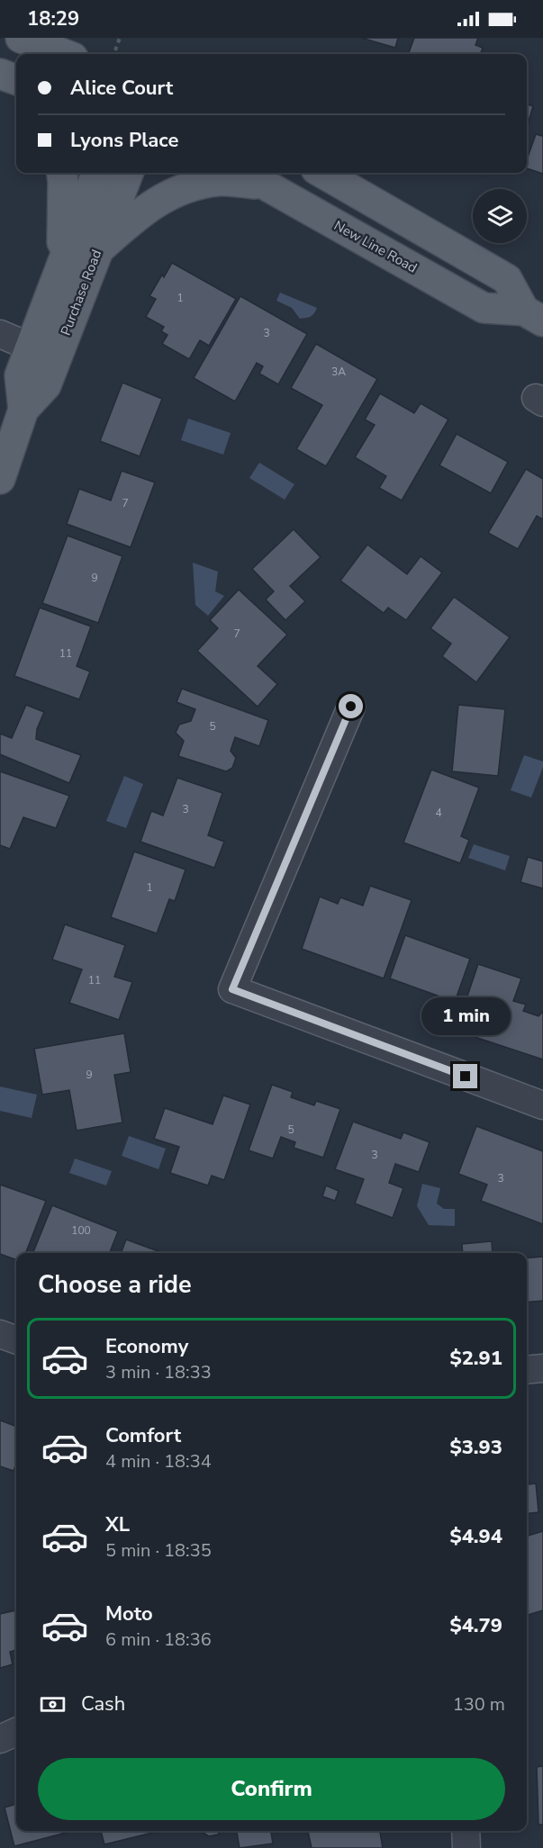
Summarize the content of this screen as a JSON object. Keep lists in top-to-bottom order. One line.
{"streets":{"main road":["New Line Road","Purchase Road"]},"house_numbers":["1","3","3A","7","9","7","11","5","3","4","1","11","9","5","3","3","100"],"page":{"status":"18:29","banner":["Alice Court","Lyons Place"],"bubble":"1 min","heading":"Choose a ride","list":[{"name":"Economy","note":"3 min · 18:33","value":"$2.91"},{"name":"Comfort","note":"4 min · 18:34","value":"$3.93"},{"name":"XL","note":"5 min · 18:35","value":"$4.94"},{"name":"Moto","note":"6 min · 18:36","value":"$4.79"}],"pay":["Cash","130 m"],"buttons":"Confirm"}}
